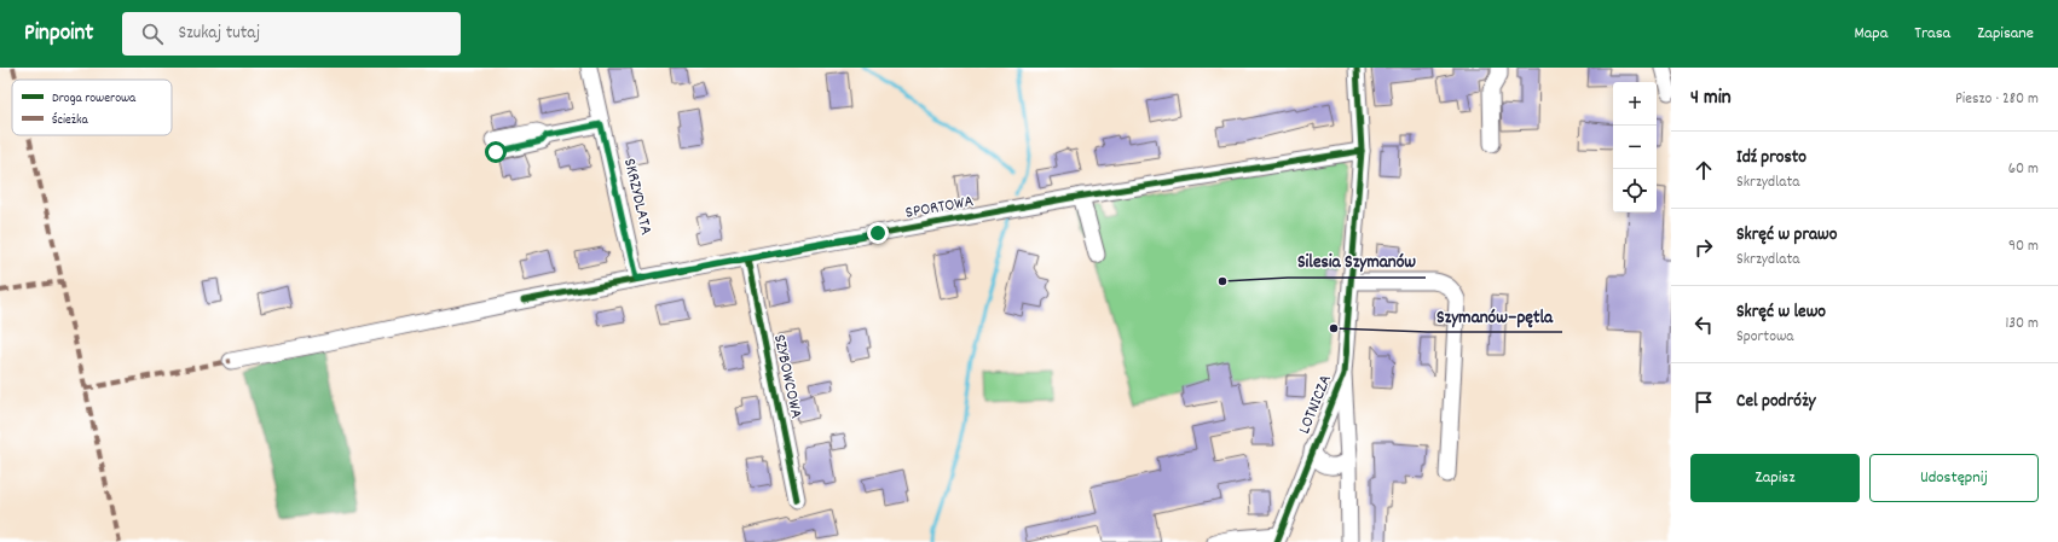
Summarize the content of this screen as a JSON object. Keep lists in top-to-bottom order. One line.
{"streets":{"street":["SKRZYDLATA","SPORTOWA","SZYBOWCOWA","LOTNICZA"]},"crossings":[["SKRZYDLATA","SPORTOWA"],["SPORTOWA","SZYBOWCOWA"],["SPORTOWA","LOTNICZA"]],"places":["Silesia Szymanów","Szymanów–pętla"],"legend":["Droga rowerowa","Ścieżka"],"page":{"header":"Pinpoint","search":"Szukaj tutaj","nav":["Mapa","Trasa","Zapisane"],"heading":["4 min","Pieszo · 280 m"],"map_buttons":["+","−"],"list":[["Idź prosto","Skrzydlata","60 m"],["Skręć w prawo","Skrzydlata","90 m"],["Skręć w lewo","Sportowa","130 m"],"Cel podróży"],"buttons":["Zapisz","Udostępnij"]}}
